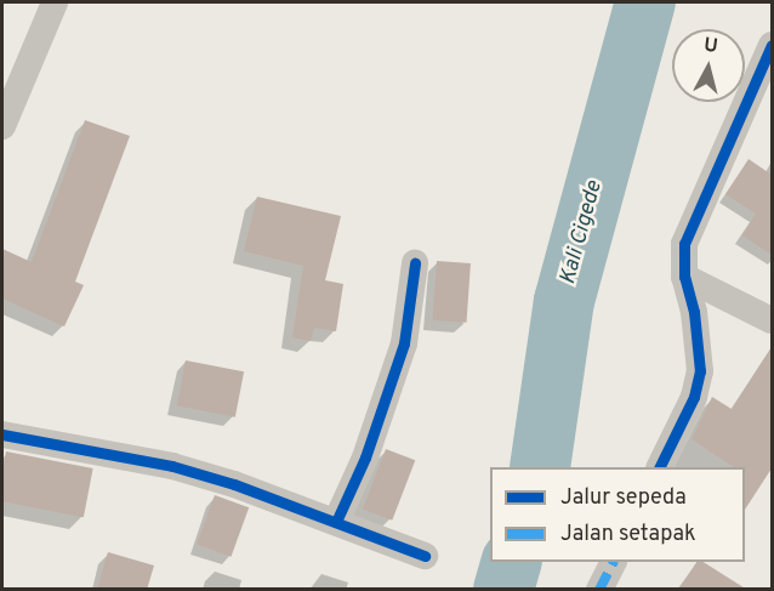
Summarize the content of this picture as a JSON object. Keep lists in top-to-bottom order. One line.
{"water":["Kali Cigede"],"legend":["Jalur sepeda","Jalan setapak"],"north":"top"}
